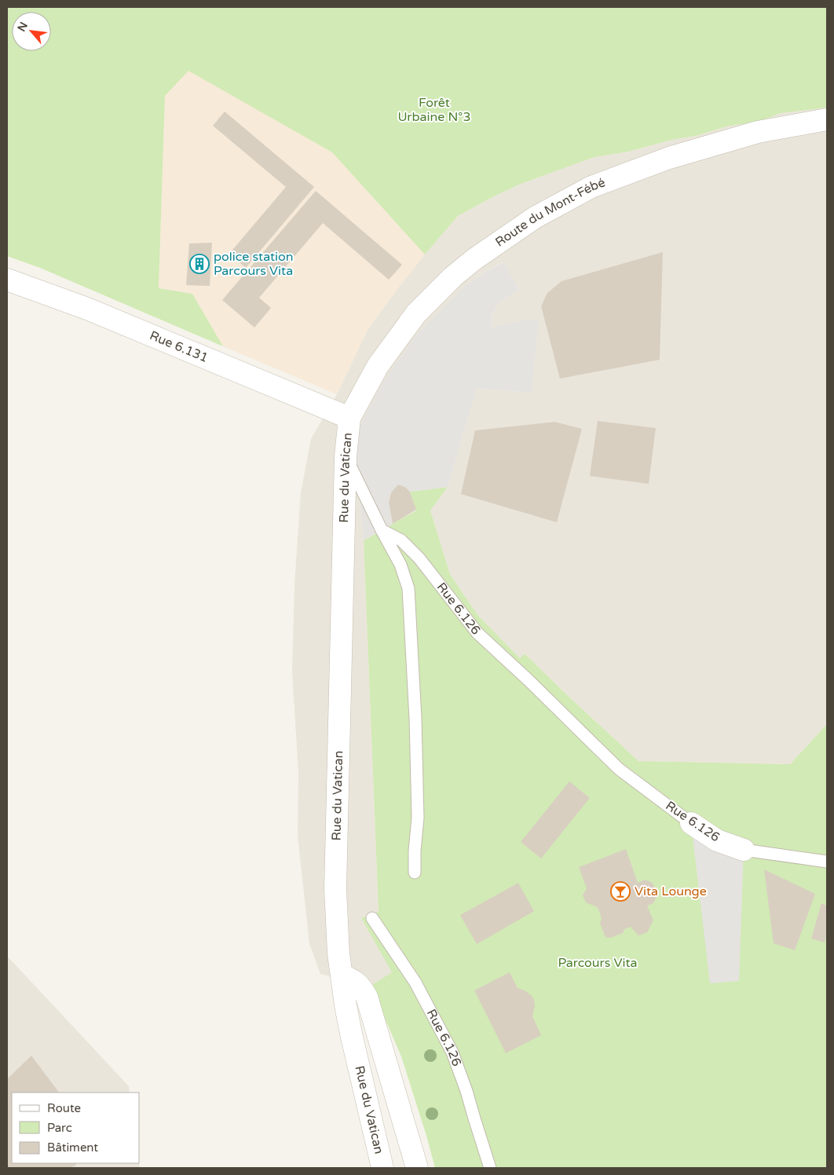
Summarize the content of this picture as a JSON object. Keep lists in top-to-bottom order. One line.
{"streets":{"street":["Route du Mont-Fébé","Rue 6.131","Rue du Vatican","Rue 6.126"]},"crossings":[["Route du Mont-Fébé","Rue 6.131"],["Route du Mont-Fébé","Rue du Vatican"],["Rue 6.131","Rue du Vatican"]],"parks":["Forêt Urbaine N°3","Parcours Vita"],"places":{"building":["police station Parcours Vita"],"bar":["Vita Lounge"]},"legend":["Route","Parc","Bâtiment"],"north":"top left"}
